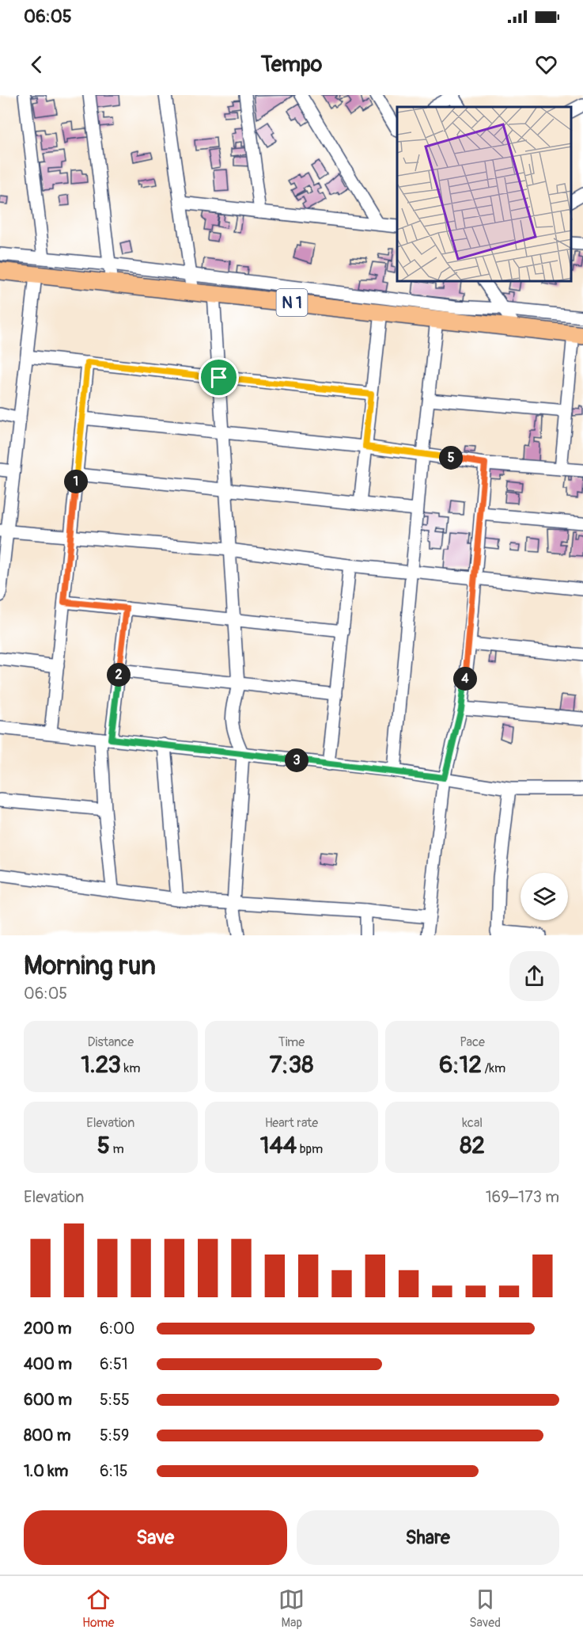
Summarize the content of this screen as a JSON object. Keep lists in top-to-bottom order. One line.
{"streets":{"highway":["N 1"]},"page":{"status":"06:05","header":"Tempo","pins":["5","1","2","4","3"],"heading":["Morning run","06:05"],"stats":[["Distance","1.23 km"],["Time","7:38"],["Pace","6:12 /km"],["Elevation","5 m"],["Heart rate","144 bpm"],["kcal","82"]],"chart":["Elevation","169–173 m"],"list":[{"name":"200 m","note":"6:00"},{"name":"400 m","note":"6:51"},{"name":"600 m","note":"5:55"},{"name":"800 m","note":"5:59"},{"name":"1.0 km","note":"6:15"}],"buttons":["Save","Share"],"tabs":["Home","Map","Saved"]}}
